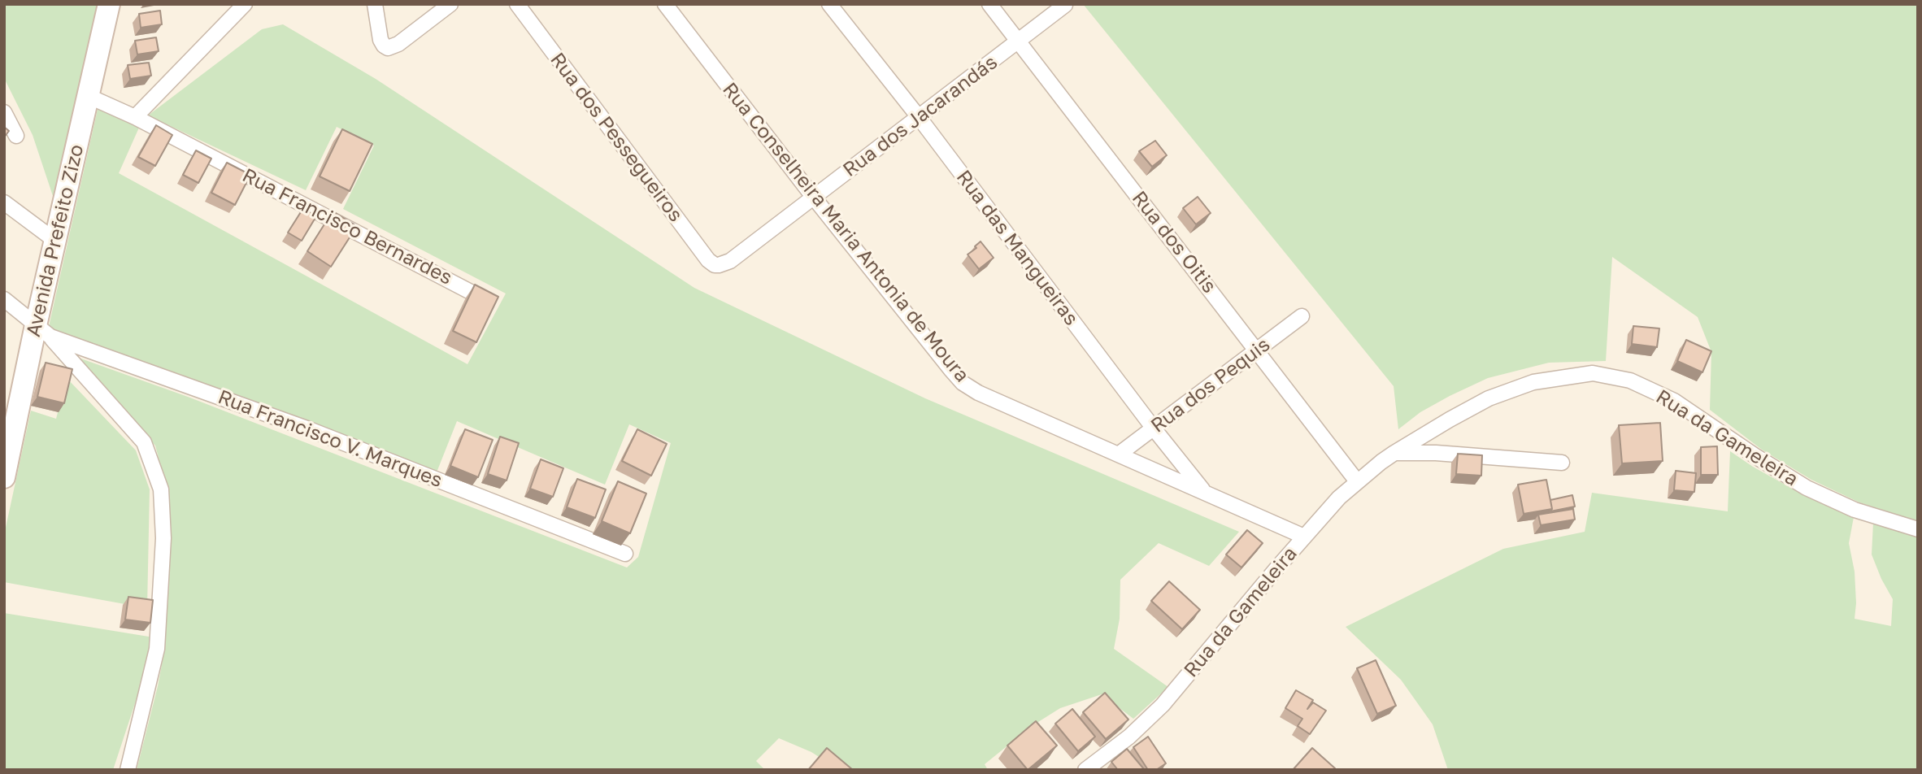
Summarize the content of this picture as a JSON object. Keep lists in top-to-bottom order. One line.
{"streets":{"main road":["Avenida Prefeito Zizo"],"street":["Rua dos Jacarandás","Rua dos Pessegueiros","Rua Francisco Bernardes","Rua Conselheira Maria Antonia de Moura","Rua dos Oitis","Rua das Mangueiras","Rua dos Pequis","Rua da Gameleira","Rua Francisco V. Marques"]},"crossings":[["Rua dos Jacarandás","Rua dos Pessegueiros"],["Rua dos Jacarandás","Rua Conselheira Maria Antonia de Moura"],["Rua dos Jacarandás","Rua dos Oitis"],["Rua dos Jacarandás","Rua das Mangueiras"],["Rua Francisco Bernardes","Avenida Prefeito Zizo"],["Rua Conselheira Maria Antonia de Moura","Rua das Mangueiras"],["Rua Conselheira Maria Antonia de Moura","Rua dos Pequis"],["Rua Conselheira Maria Antonia de Moura","Rua da Gameleira"],["Avenida Prefeito Zizo","Rua Francisco V. Marques"],["Rua dos Oitis","Rua dos Pequis"],["Rua dos Oitis","Rua da Gameleira"],["Rua das Mangueiras","Rua dos Pequis"]]}
